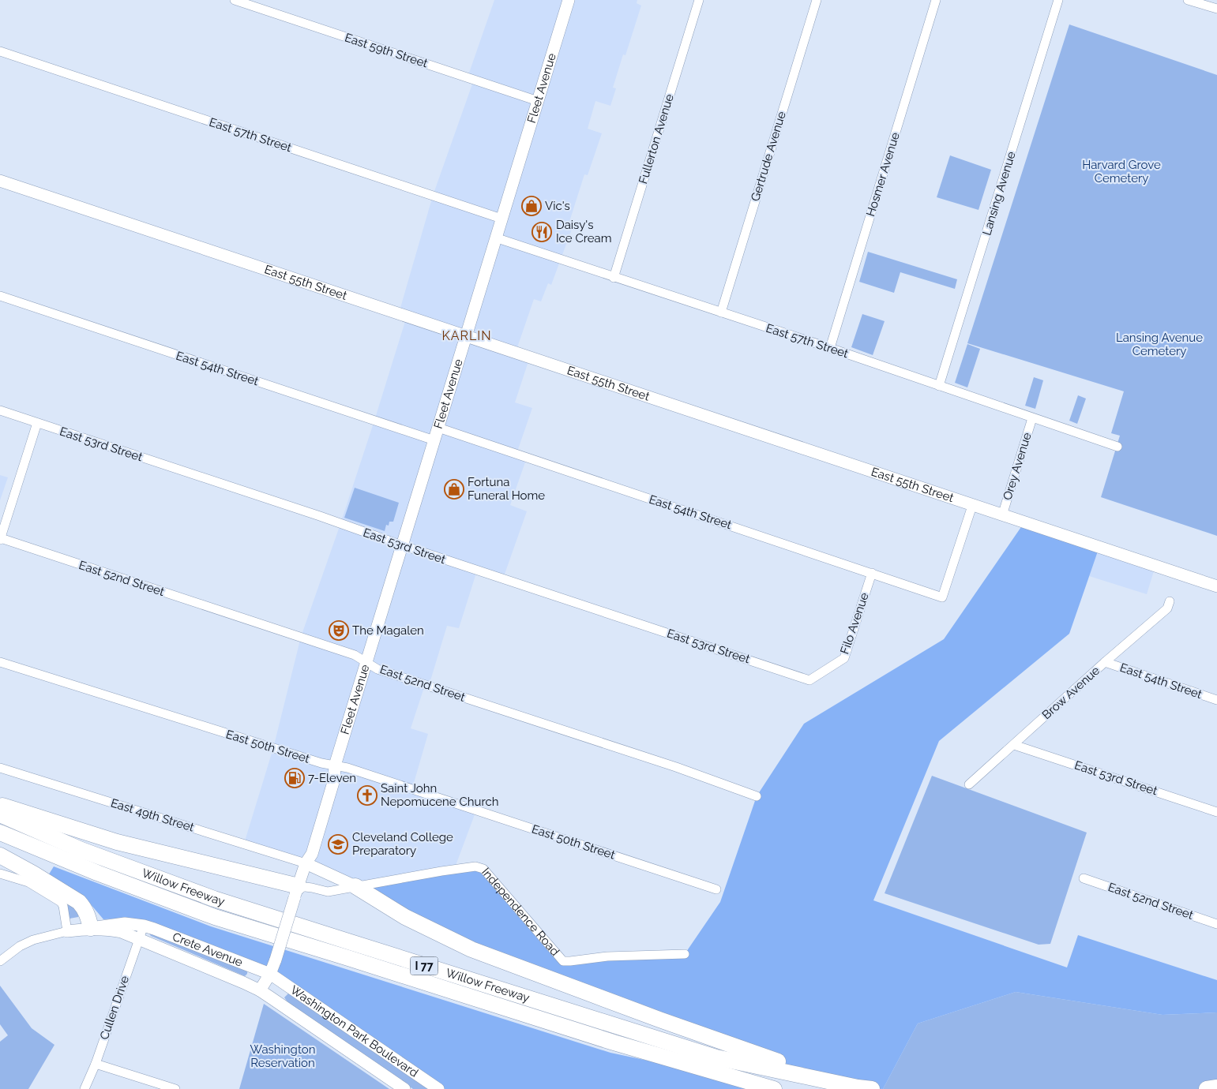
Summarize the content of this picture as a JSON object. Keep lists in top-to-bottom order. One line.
{"streets":{"highway":["Willow Freeway","I 77"],"street":["East 59th Street","Fleet Avenue","East 57th Street","Fullerton Avenue","Gertrude Avenue","Hosmer Avenue","Lansing Avenue","East 55th Street","East 54th Street","East 53rd Street","Orey Avenue","East 52nd Street","Filo Avenue","Brow Avenue","East 50th Street","East 49th Street","Independence Road","Crete Avenue","Cullen Drive","Washington Park Boulevard"]},"crossings":[["East 59th Street","Fleet Avenue"],["Fleet Avenue","East 57th Street"],["Fleet Avenue","East 55th Street"],["Fleet Avenue","East 54th Street"],["Fleet Avenue","East 53rd Street"],["Fleet Avenue","East 52nd Street"],["Fleet Avenue","East 50th Street"],["Fleet Avenue","East 49th Street"],["Fleet Avenue","Independence Road"],["Fleet Avenue","Crete Avenue"],["Fleet Avenue","Washington Park Boulevard"],["East 57th Street","Fullerton Avenue"],["East 57th Street","Gertrude Avenue"],["East 57th Street","Hosmer Avenue"],["East 57th Street","Lansing Avenue"],["East 57th Street","Orey Avenue"],["East 55th Street","East 54th Street"],["East 55th Street","Orey Avenue"],["East 54th Street","Filo Avenue"],["East 54th Street","Brow Avenue"],["East 53rd Street","Filo Avenue"],["East 53rd Street","Brow Avenue"],["Crete Avenue","Cullen Drive"],["Crete Avenue","Washington Park Boulevard"]],"districts":["KARLIN"],"parks":["Harvard Grove Cemetery","Lansing Avenue Cemetery","Washington Reservation"],"places":{"shop":["Vic's","Fortuna Funeral Home"],"restaurant":["Daisy's Ice Cream"],"theatre":["The Magalen"],"fuel station":["7-Eleven"],"church":["Saint John Nepomucene Church"],"school or university":["Cleveland College Preparatory"]}}
